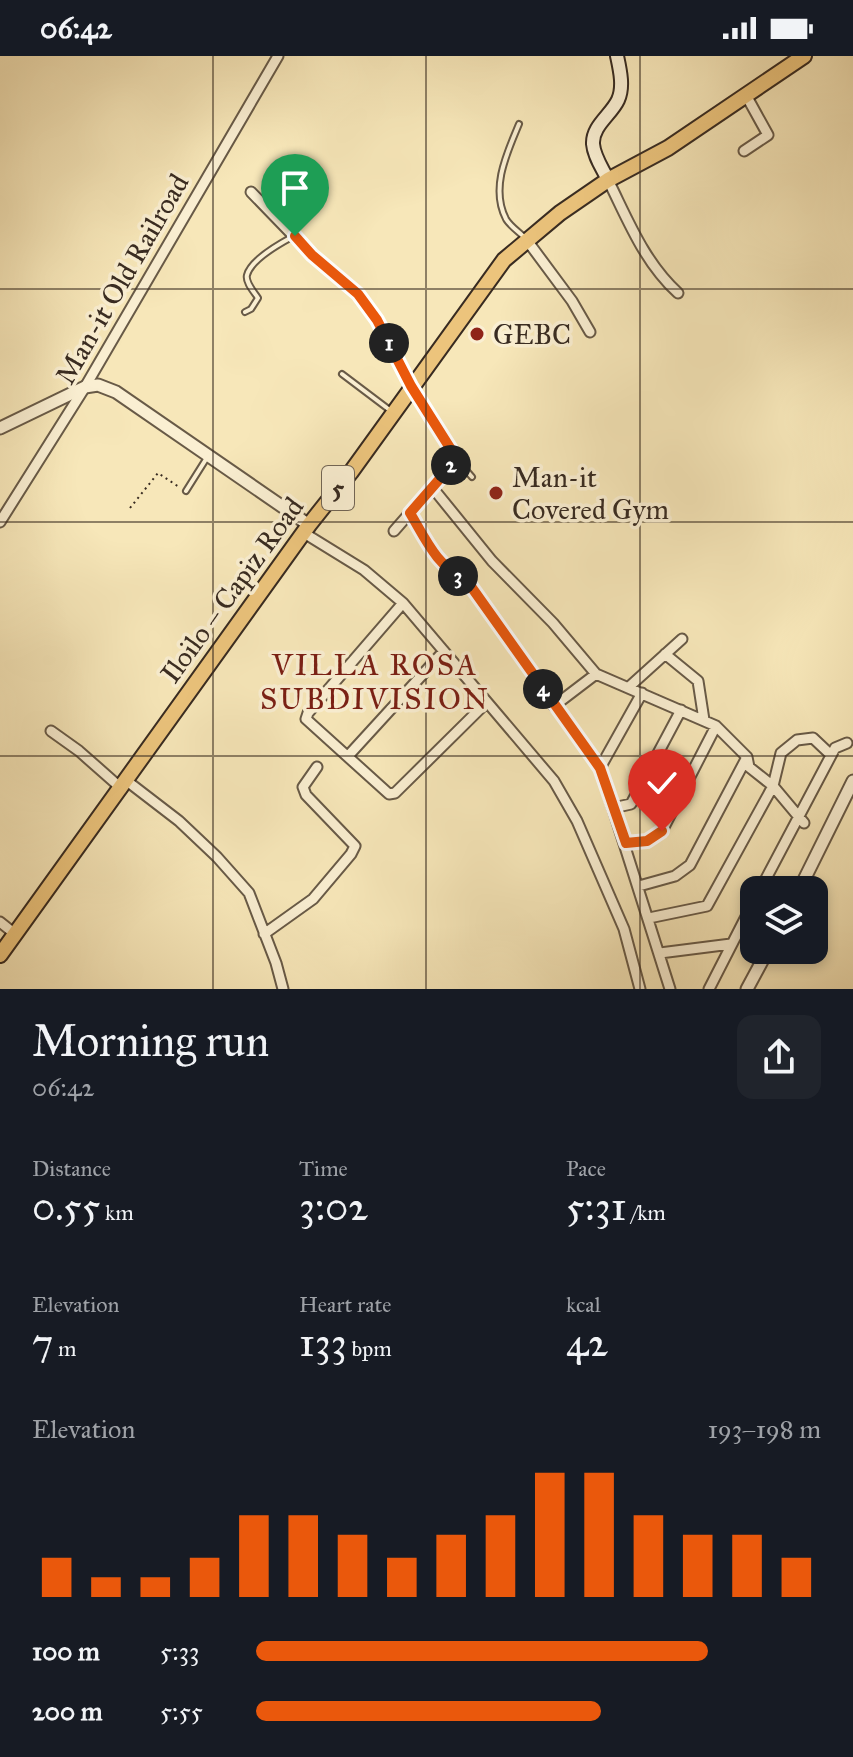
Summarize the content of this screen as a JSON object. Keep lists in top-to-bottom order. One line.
{"streets":{"highway":["5","Iloilo – Capiz Road"],"street":["Man-it Old Railroad"]},"crossings":[["5","Iloilo – Capiz Road"]],"districts":["VILLA ROSA SUBDIVISION"],"places":["GEBC","Man-it Covered Gym"],"page":{"status":"06:42","pins":["1","2","3","4"],"heading":["Morning run","06:42"],"stats":[["Distance","0.55 km"],["Time","3:02"],["Pace","5:31 /km"],["Elevation","7 m"],["Heart rate","133 bpm"],["kcal","42"]],"chart":["Elevation","193–198 m"],"list":[{"name":"100 m","note":"5:33"},{"name":"200 m","note":"5:55"}]}}
